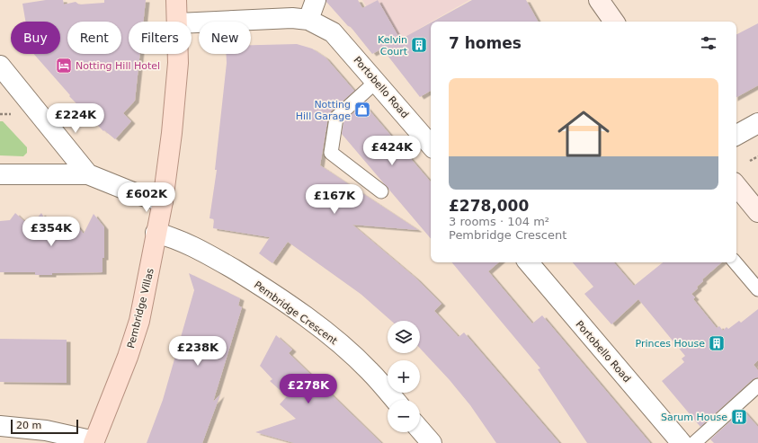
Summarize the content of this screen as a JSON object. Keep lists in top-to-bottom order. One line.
{"streets":{"main road":["Pembridge Villas"],"street":["Portobello Road","Pembridge Crescent"]},"crossings":[["Pembridge Villas","Pembridge Crescent"]],"places":{"building":["Kelvin Court","Princes House","Sarum House"],"hotel":["Notting Hill Hotel"],"shop":["Notting Hill Garage"]},"scale_bar":"20 m","page":{"chip":["Buy","Rent","Filters","New"],"heading":"7 homes","list":[{"name":"£278,000","note":"3 rooms · 104 m² · Pembridge Crescent"}],"price":["£224K","£424K","£602K","£167K","£354K","£238K","£278K"],"map_buttons":["+","−"],"scale":"20 m"}}
